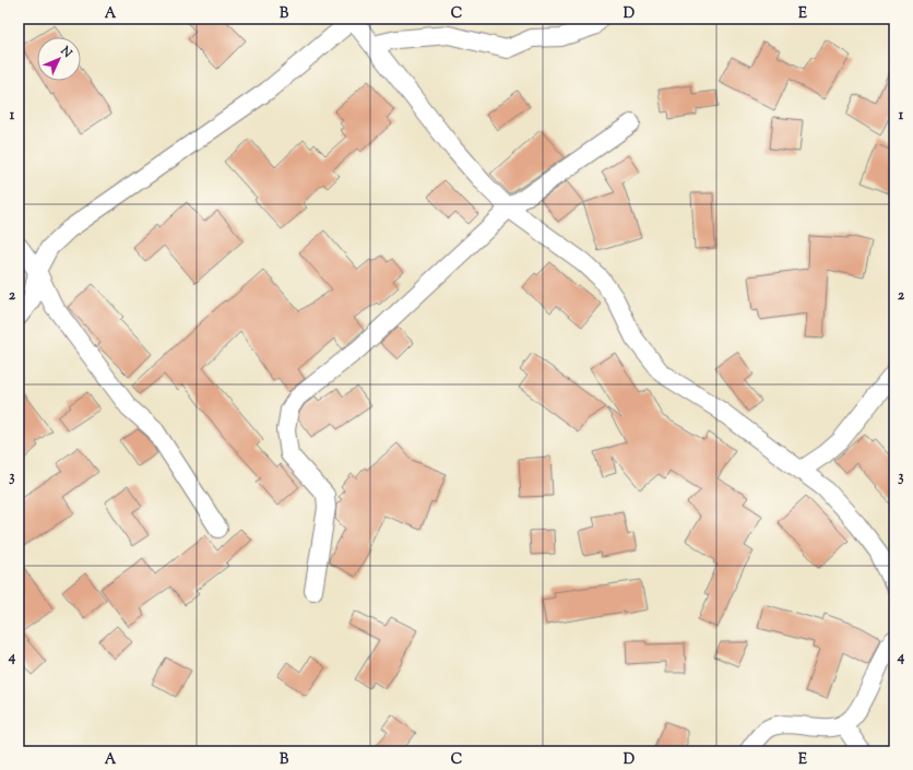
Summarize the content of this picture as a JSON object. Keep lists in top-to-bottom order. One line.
{"north":"top right","grid":{"columns":["A","B","C","D","E"],"rows":["1","2","3","4"]}}
